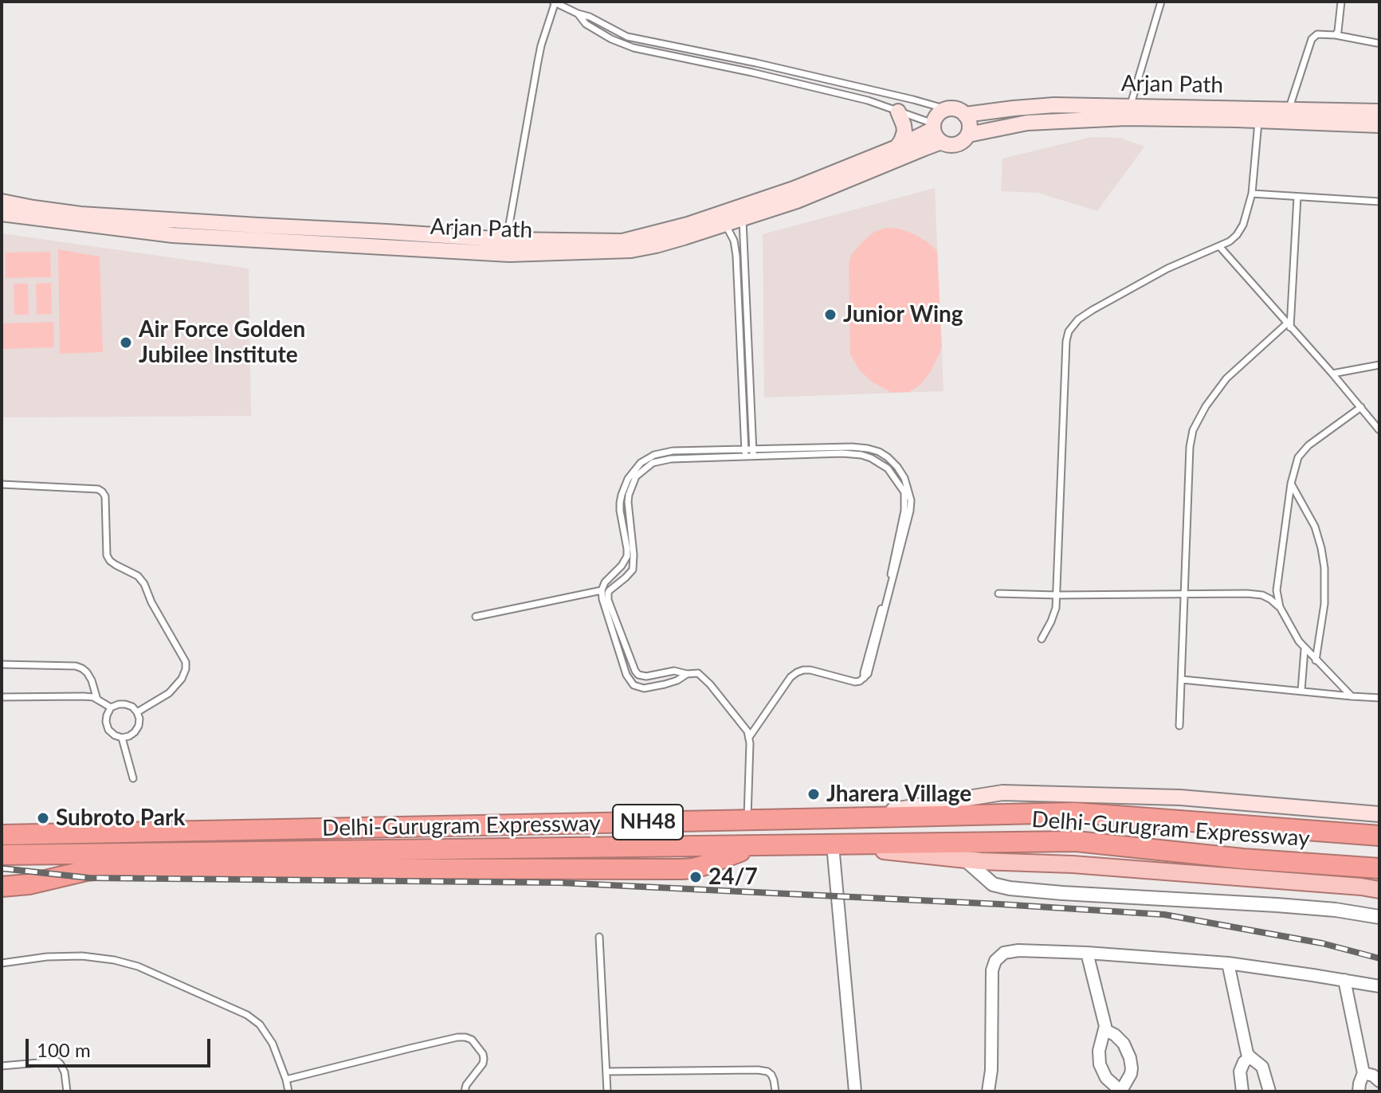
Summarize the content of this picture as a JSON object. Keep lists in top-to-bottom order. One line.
{"streets":{"highway":["NH48","Delhi-Gurugram Expressway"],"main road":["Arjan Path"]},"places":["Junior Wing","Air Force Golden Jubilee Institute","Jharera Village","Subroto Park","24/7"],"scale_bar":"100 m"}
